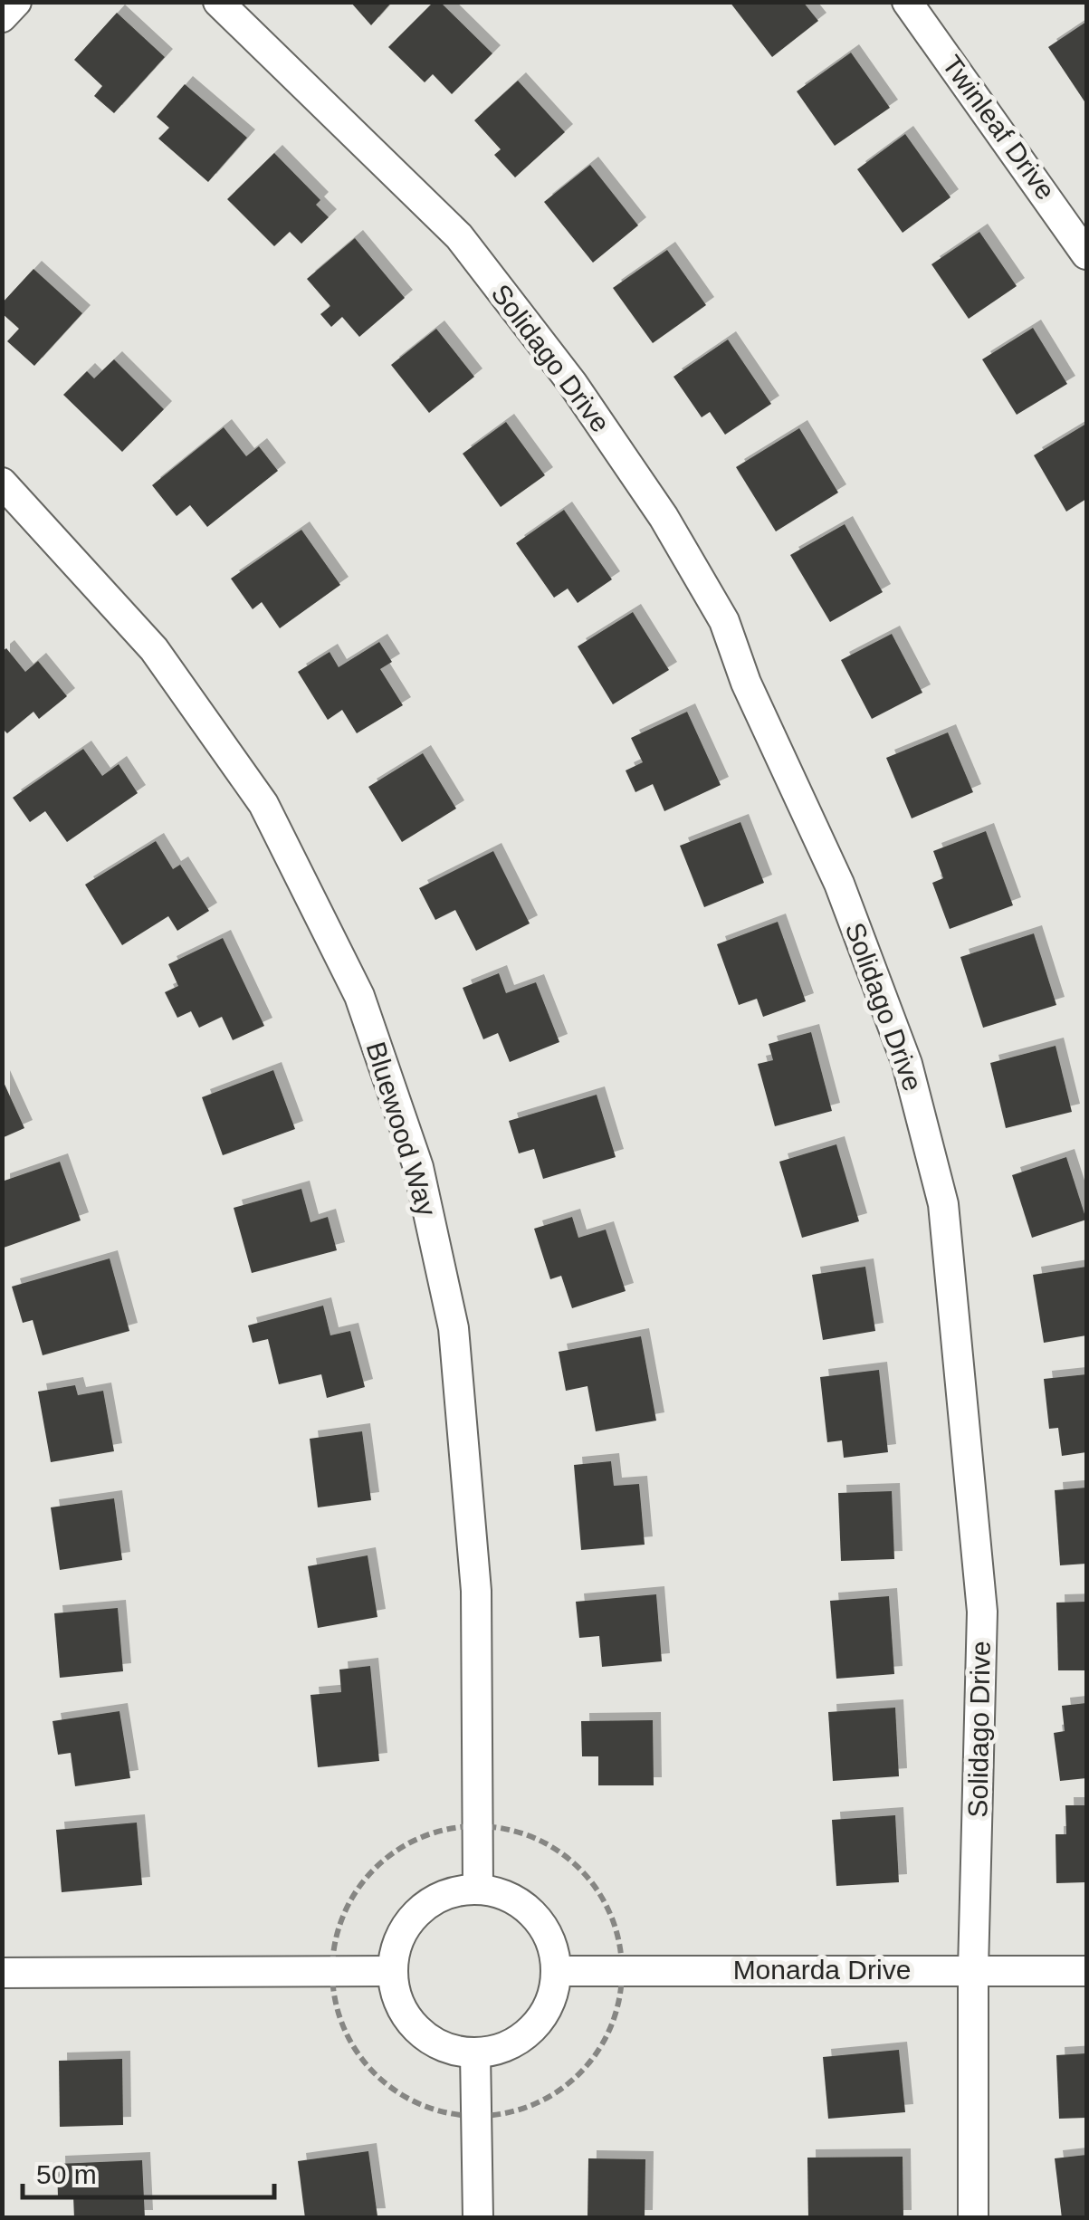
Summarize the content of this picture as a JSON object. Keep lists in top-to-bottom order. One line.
{"streets":{"street":["Twinleaf Drive","Solidago Drive","Bluewood Way","Monarda Drive"]},"crossings":[["Solidago Drive","Monarda Drive"],["Bluewood Way","Monarda Drive"]],"scale_bar":"50 m"}
